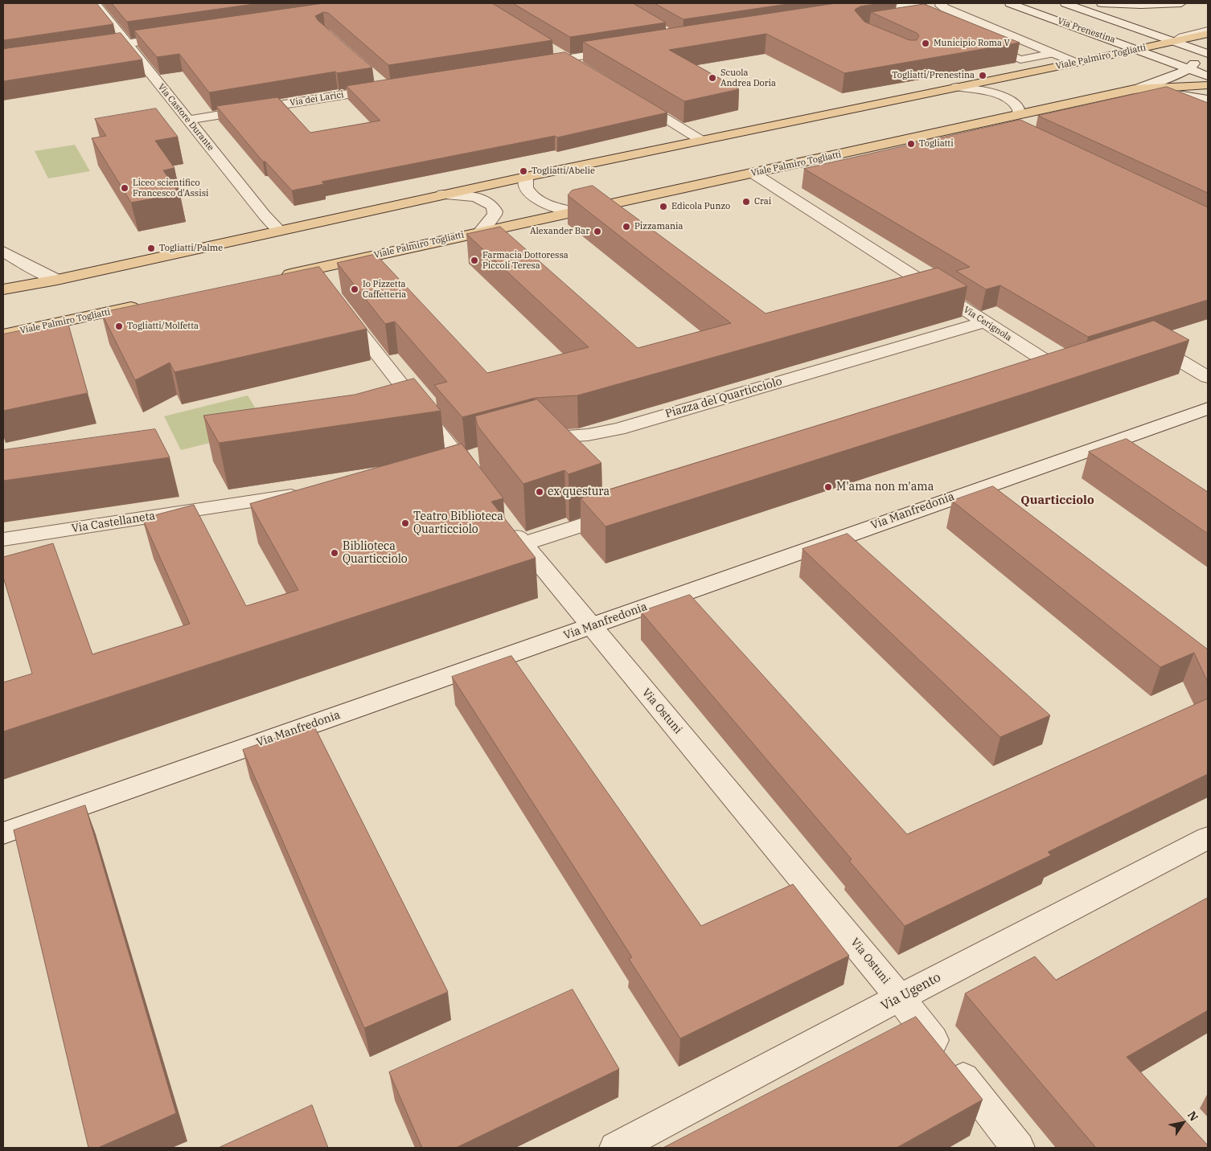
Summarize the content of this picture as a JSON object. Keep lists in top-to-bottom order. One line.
{"streets":{"main road":["Viale Palmiro Togliatti"],"street":["Via Prenestina","Via dei Larici","Via Castore Durante","Via Cerignola","Piazza del Quarticciolo","Via Manfredonia","Via Castellaneta","Via Ostuni","Via Ugento"]},"crossings":[["Via Prenestina","Viale Palmiro Togliatti"],["Viale Palmiro Togliatti","Via Castore Durante"],["Viale Palmiro Togliatti","Via Cerignola"],["Via dei Larici","Via Castore Durante"],["Via Cerignola","Piazza del Quarticciolo"],["Via Manfredonia","Via Ostuni"],["Via Ostuni","Via Ugento"]],"districts":["Quarticciolo"],"places":["Municipio Roma V","Togliatti/Prenestina","Scuola Andrea Doria","Togliatti","Togliatti/Abelie","Liceo scientifico Francesco d'Assisi","Crai","Edicola Punzo","Pizzamania","Alexander Bar","Togliatti/Palme","Farmacia Dottoressa Piccoli Teresa","Io Pizzetta Caffetteria","Togliatti/Molfetta","M'ama non m'ama","ex questura","Teatro Biblioteca Quarticciolo","Biblioteca Quarticciolo"],"north":"top right"}
